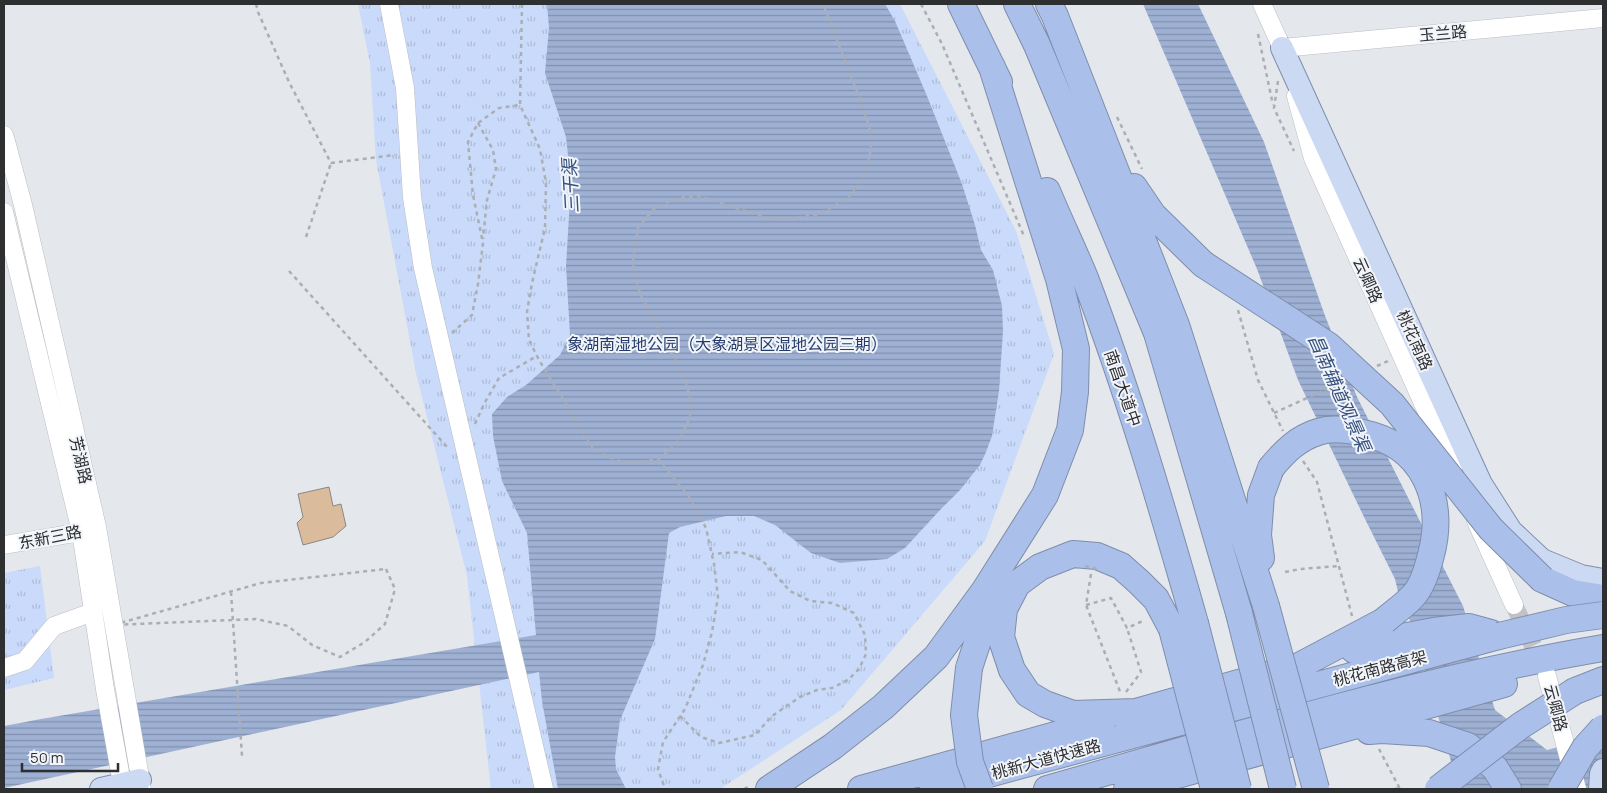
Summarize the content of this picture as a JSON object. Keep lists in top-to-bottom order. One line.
{"streets":{"highway":["南昌大道中","桃花南路高架","桃新大道快速路"],"main road":["桃花南路"],"street":["玉兰路","云卿路","芳湖路","东新三路"]},"crossings":[["玉兰路","云卿路"],["玉兰路","桃花南路"],["云卿路","桃花南路"],["芳湖路","东新三路"],["桃花南路高架","桃新大道快速路"]],"water":["三干渠","昌南辅道观景渠"],"parks":["象湖南湿地公园（大象湖景区湿地公园三期）"],"scale_bar":"50 m"}
